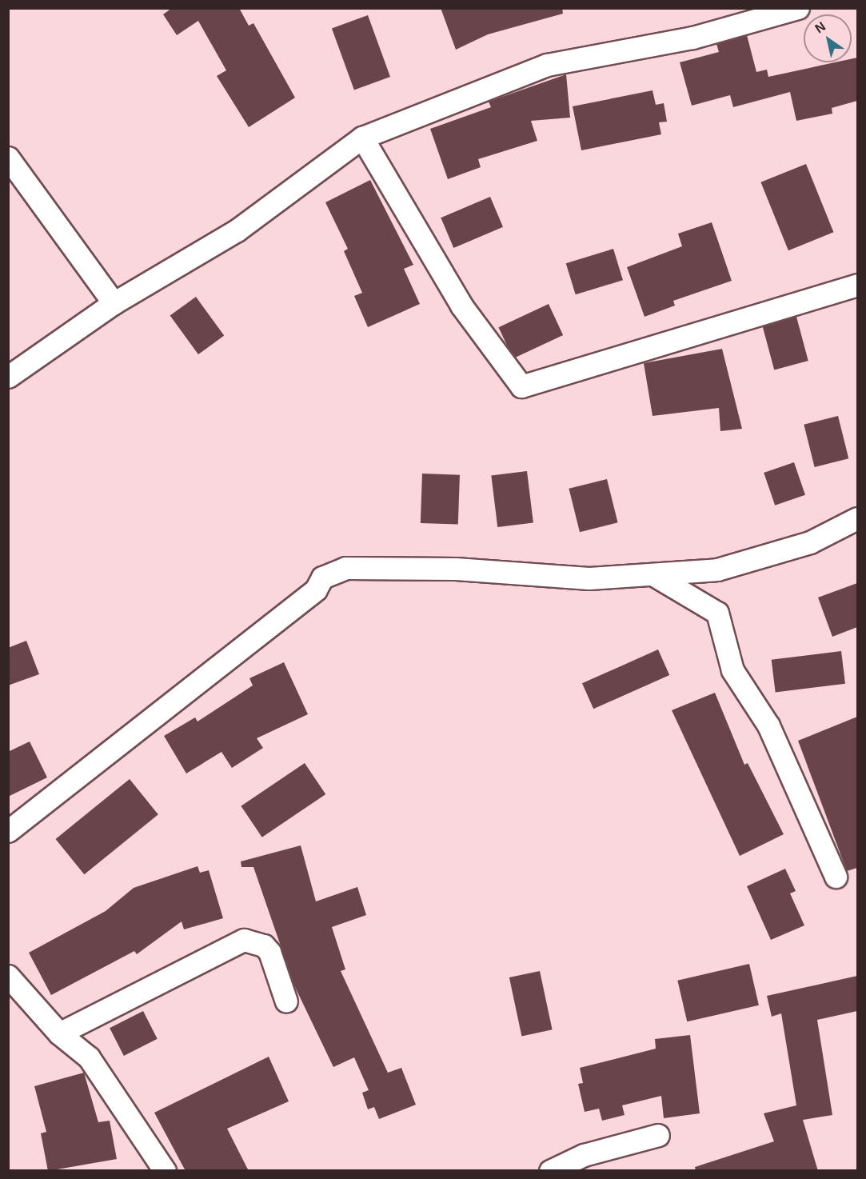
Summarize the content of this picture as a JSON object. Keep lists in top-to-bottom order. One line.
{"north":"top left"}
